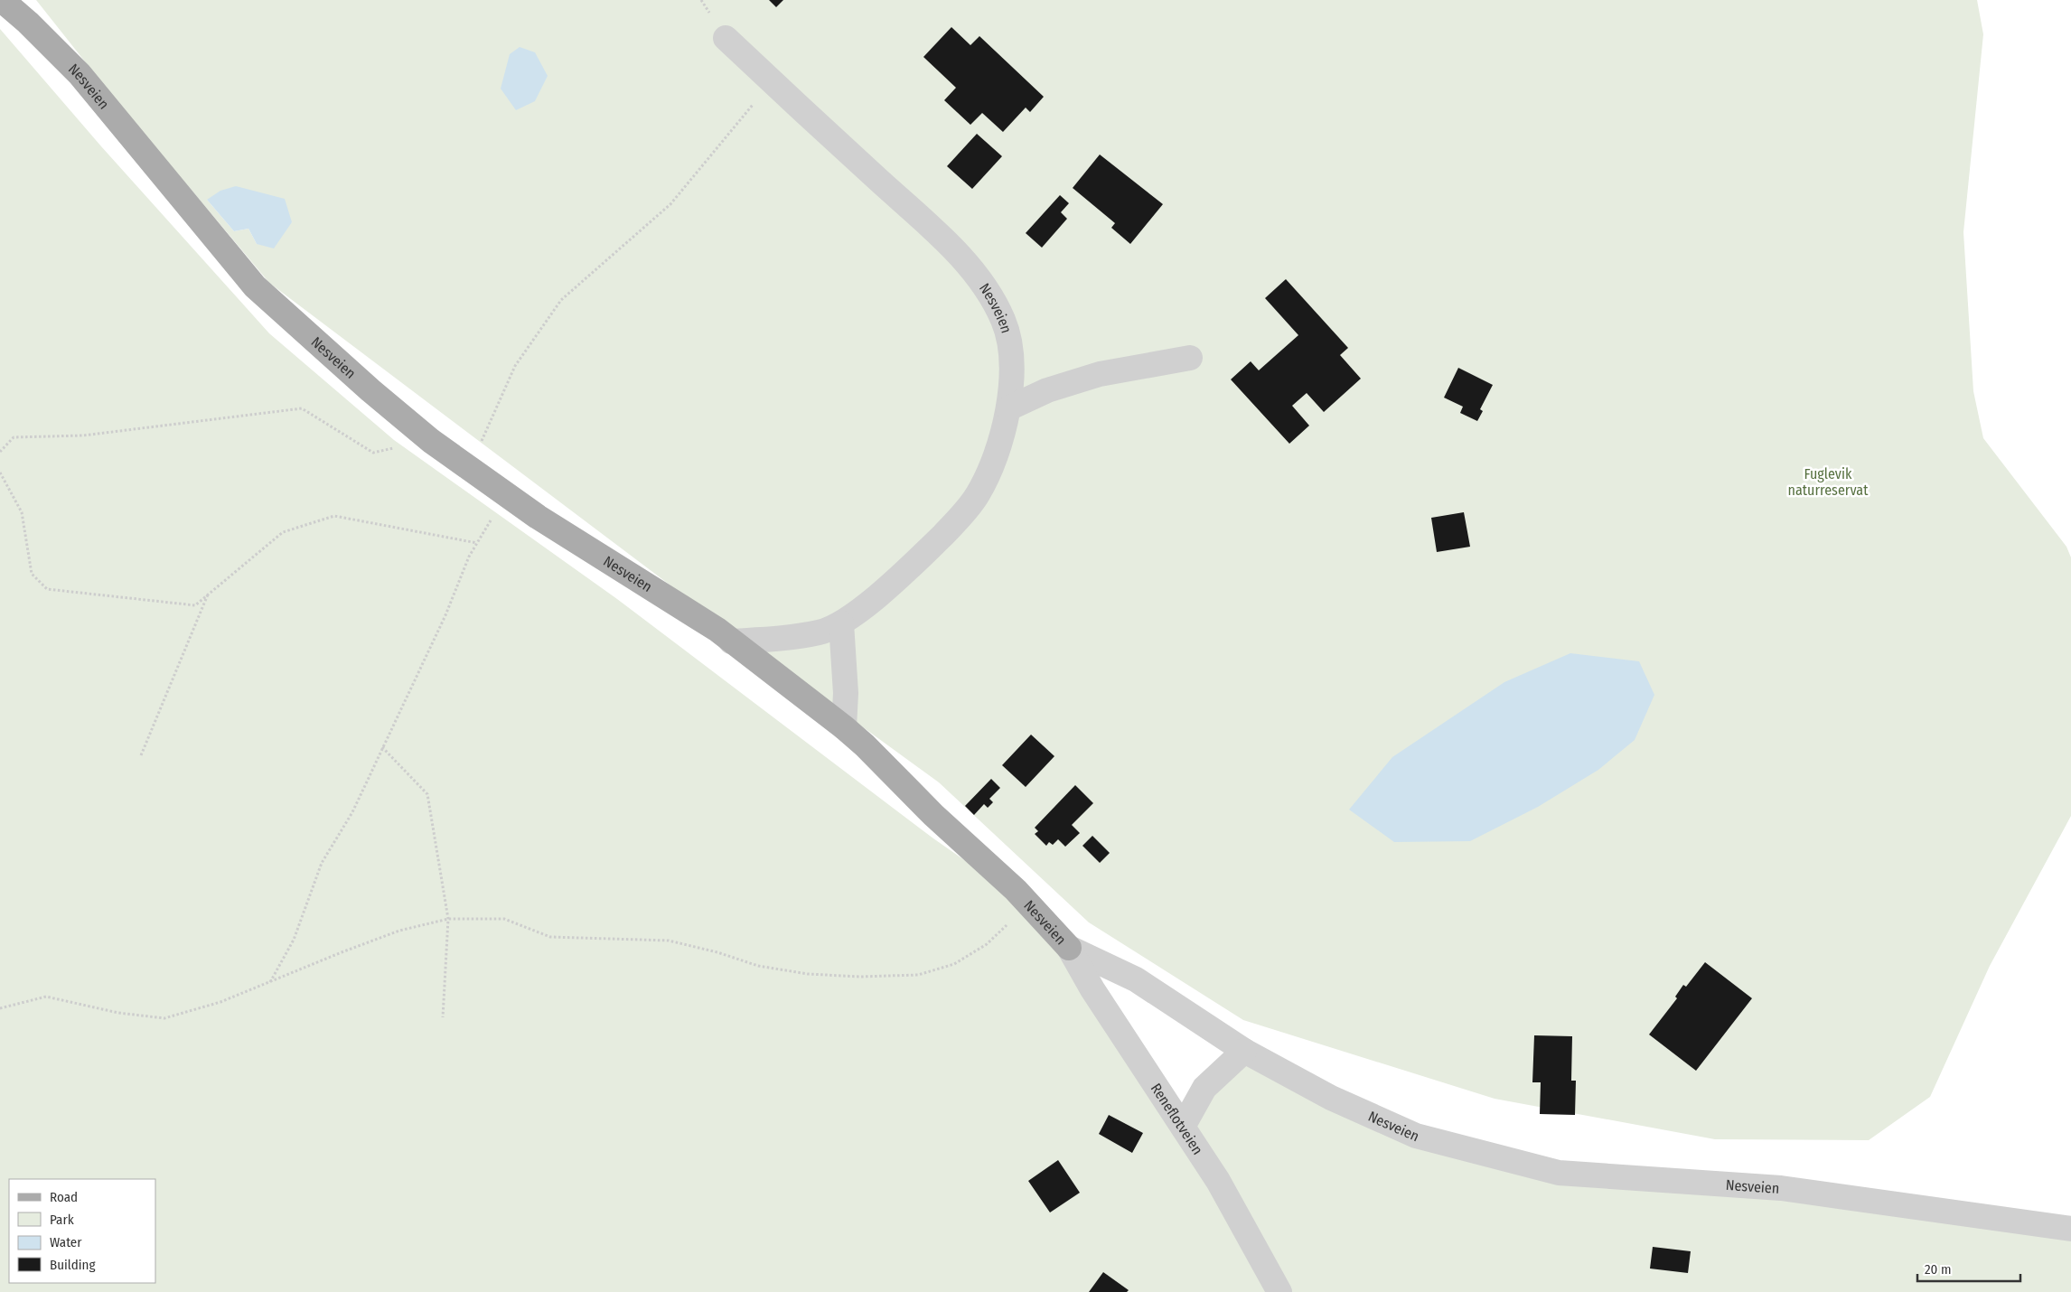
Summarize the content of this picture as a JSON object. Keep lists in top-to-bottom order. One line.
{"streets":{"main road":["Nesveien"],"street":["Reneflotveien"]},"crossings":[["Nesveien","Reneflotveien"]],"parks":["Fuglevik naturreservat"],"legend":["Road","Park","Water","Building"],"scale_bar":"20 m"}
